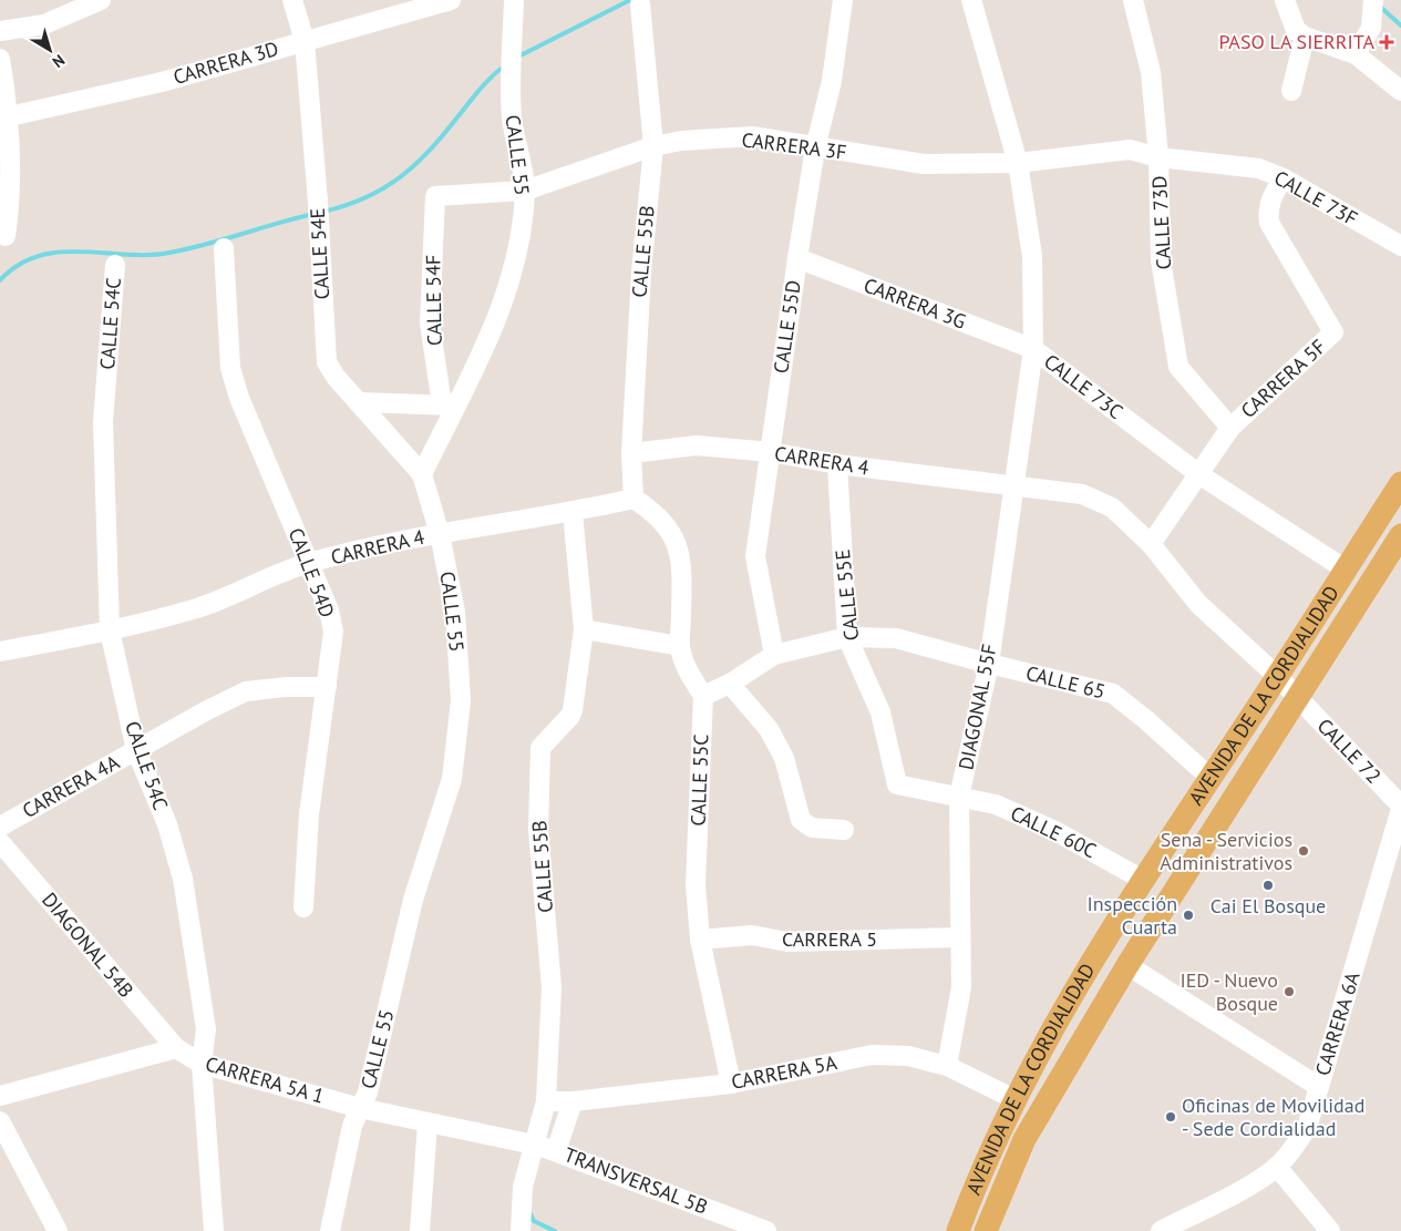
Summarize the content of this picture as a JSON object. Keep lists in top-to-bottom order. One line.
{"streets":{"main road":["AVENIDA DE LA CORDIALIDAD"],"street":["CARRERA 3D","CARRERA 3F","CALLE 55","CALLE 73F","CALLE 73D","CALLE 55B","CALLE 54E","CALLE 54F","CARRERA 3G","CALLE 54C","CALLE 55D","CARRERA 5F","CALLE 73C","CARRERA 4","CALLE 54D","CALLE 55E","CALLE 65","DIAGONAL 55F","CALLE 72","CALLE 55C","CARRERA 4A","CALLE 60C","CARRERA 5","DIAGONAL 54B","CARRERA 6A","CARRERA 5A","CARRERA 5A 1","TRANSVERSAL 5B"]},"crossings":[["CARRERA 3D","CALLE 54E"],["CARRERA 3F","CALLE 55"],["CARRERA 3F","CALLE 73F"],["CARRERA 3F","CALLE 73D"],["CARRERA 3F","CALLE 55B"],["CARRERA 3F","CALLE 54F"],["CARRERA 3F","CALLE 55D"],["CARRERA 3F","CALLE 73C"],["CALLE 55","CALLE 54E"],["CALLE 55","CALLE 54F"],["CALLE 55","CARRERA 4"],["CALLE 55","CARRERA 5A 1"],["CALLE 73F","CALLE 73D"],["CALLE 73F","CARRERA 5F"],["CALLE 73D","CARRERA 5F"],["CALLE 55B","CARRERA 4"],["CALLE 55B","CARRERA 5A"],["CALLE 55B","CARRERA 5A 1"],["CALLE 55B","TRANSVERSAL 5B"],["CARRERA 3G","CALLE 55D"],["CARRERA 3G","CALLE 73C"],["CARRERA 3G","DIAGONAL 55F"],["CALLE 54C","CARRERA 4"],["CALLE 54C","CARRERA 4A"],["CALLE 54C","CARRERA 5A 1"],["CALLE 55D","CARRERA 4"],["CARRERA 5F","CALLE 73C"],["CARRERA 5F","CARRERA 4"],["CARRERA 5F","CALLE 72"],["CALLE 73C","AVENIDA DE LA CORDIALIDAD"],["CALLE 73C","DIAGONAL 55F"],["CARRERA 4","CALLE 54D"],["CARRERA 4","CALLE 55E"],["CARRERA 4","DIAGONAL 55F"],["CARRERA 4","CALLE 72"],["CALLE 54D","CARRERA 4A"],["CALLE 55E","CALLE 60C"],["CALLE 65","AVENIDA DE LA CORDIALIDAD"],["CALLE 65","DIAGONAL 55F"],["AVENIDA DE LA CORDIALIDAD","CALLE 72"],["AVENIDA DE LA CORDIALIDAD","CALLE 60C"],["AVENIDA DE LA CORDIALIDAD","CARRERA 5A"],["DIAGONAL 55F","CALLE 60C"],["DIAGONAL 55F","CARRERA 5"],["DIAGONAL 55F","CARRERA 5A"],["CALLE 72","CARRERA 6A"],["CALLE 55C","CARRERA 5"],["CALLE 55C","CARRERA 5A"],["DIAGONAL 54B","CARRERA 5A 1"],["CARRERA 5A 1","TRANSVERSAL 5B"]],"places":{"health":["PASO LA SIERRITA"],"other":["Sena - Servicios Administrativos","Cai El Bosque","Inspección Cuarta","IED - Nuevo Bosque","Oficinas de Movilidad - Sede Cordialidad"]},"north":"bottom right"}
